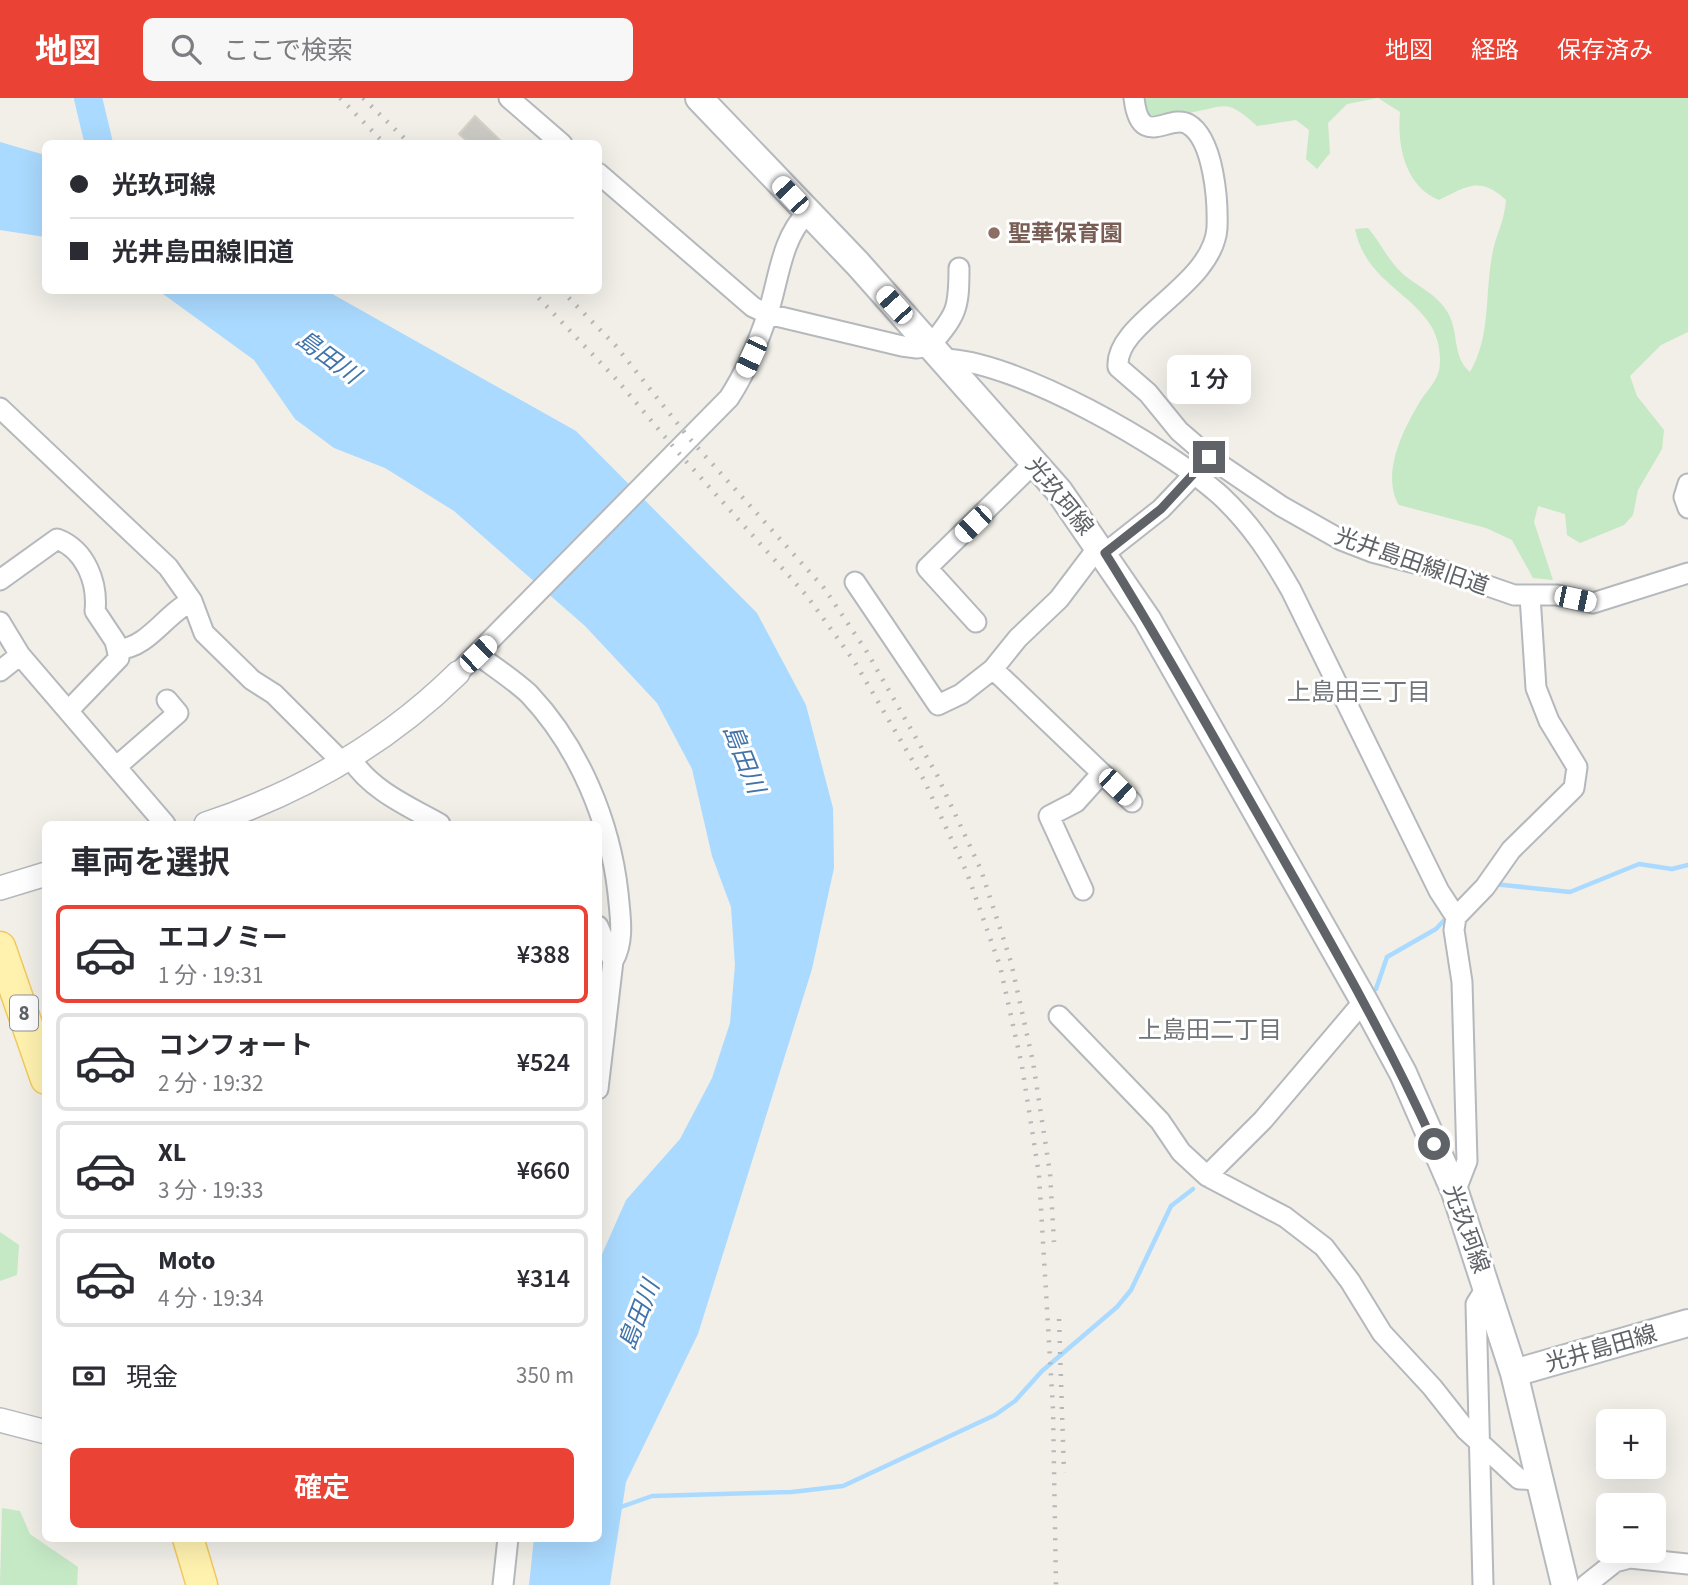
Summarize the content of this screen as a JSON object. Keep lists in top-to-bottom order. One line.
{"streets":{"main road":["光玖珂線","8","光井島田線"],"street":["光井島田線旧道"]},"crossings":[["光玖珂線","光井島田線"]],"districts":["上島田三丁目","上島田二丁目"],"water":["島田川"],"places":["聖華保育園"],"page":{"header":"地図","search":"ここで検索","nav":["地図","経路","保存済み"],"banner":["光玖珂線","光井島田線旧道"],"bubble":"1 分","heading":"車両を選択","list":[{"name":"エコノミー","note":"1 分 · 19:31","value":"¥388"},{"name":"コンフォート","note":"2 分 · 19:32","value":"¥524"},{"name":"XL","note":"3 分 · 19:33","value":"¥660"},{"name":"Moto","note":"4 分 · 19:34","value":"¥314"}],"pay":["現金","350 m"],"map_buttons":["+","−"],"buttons":"確定"}}
